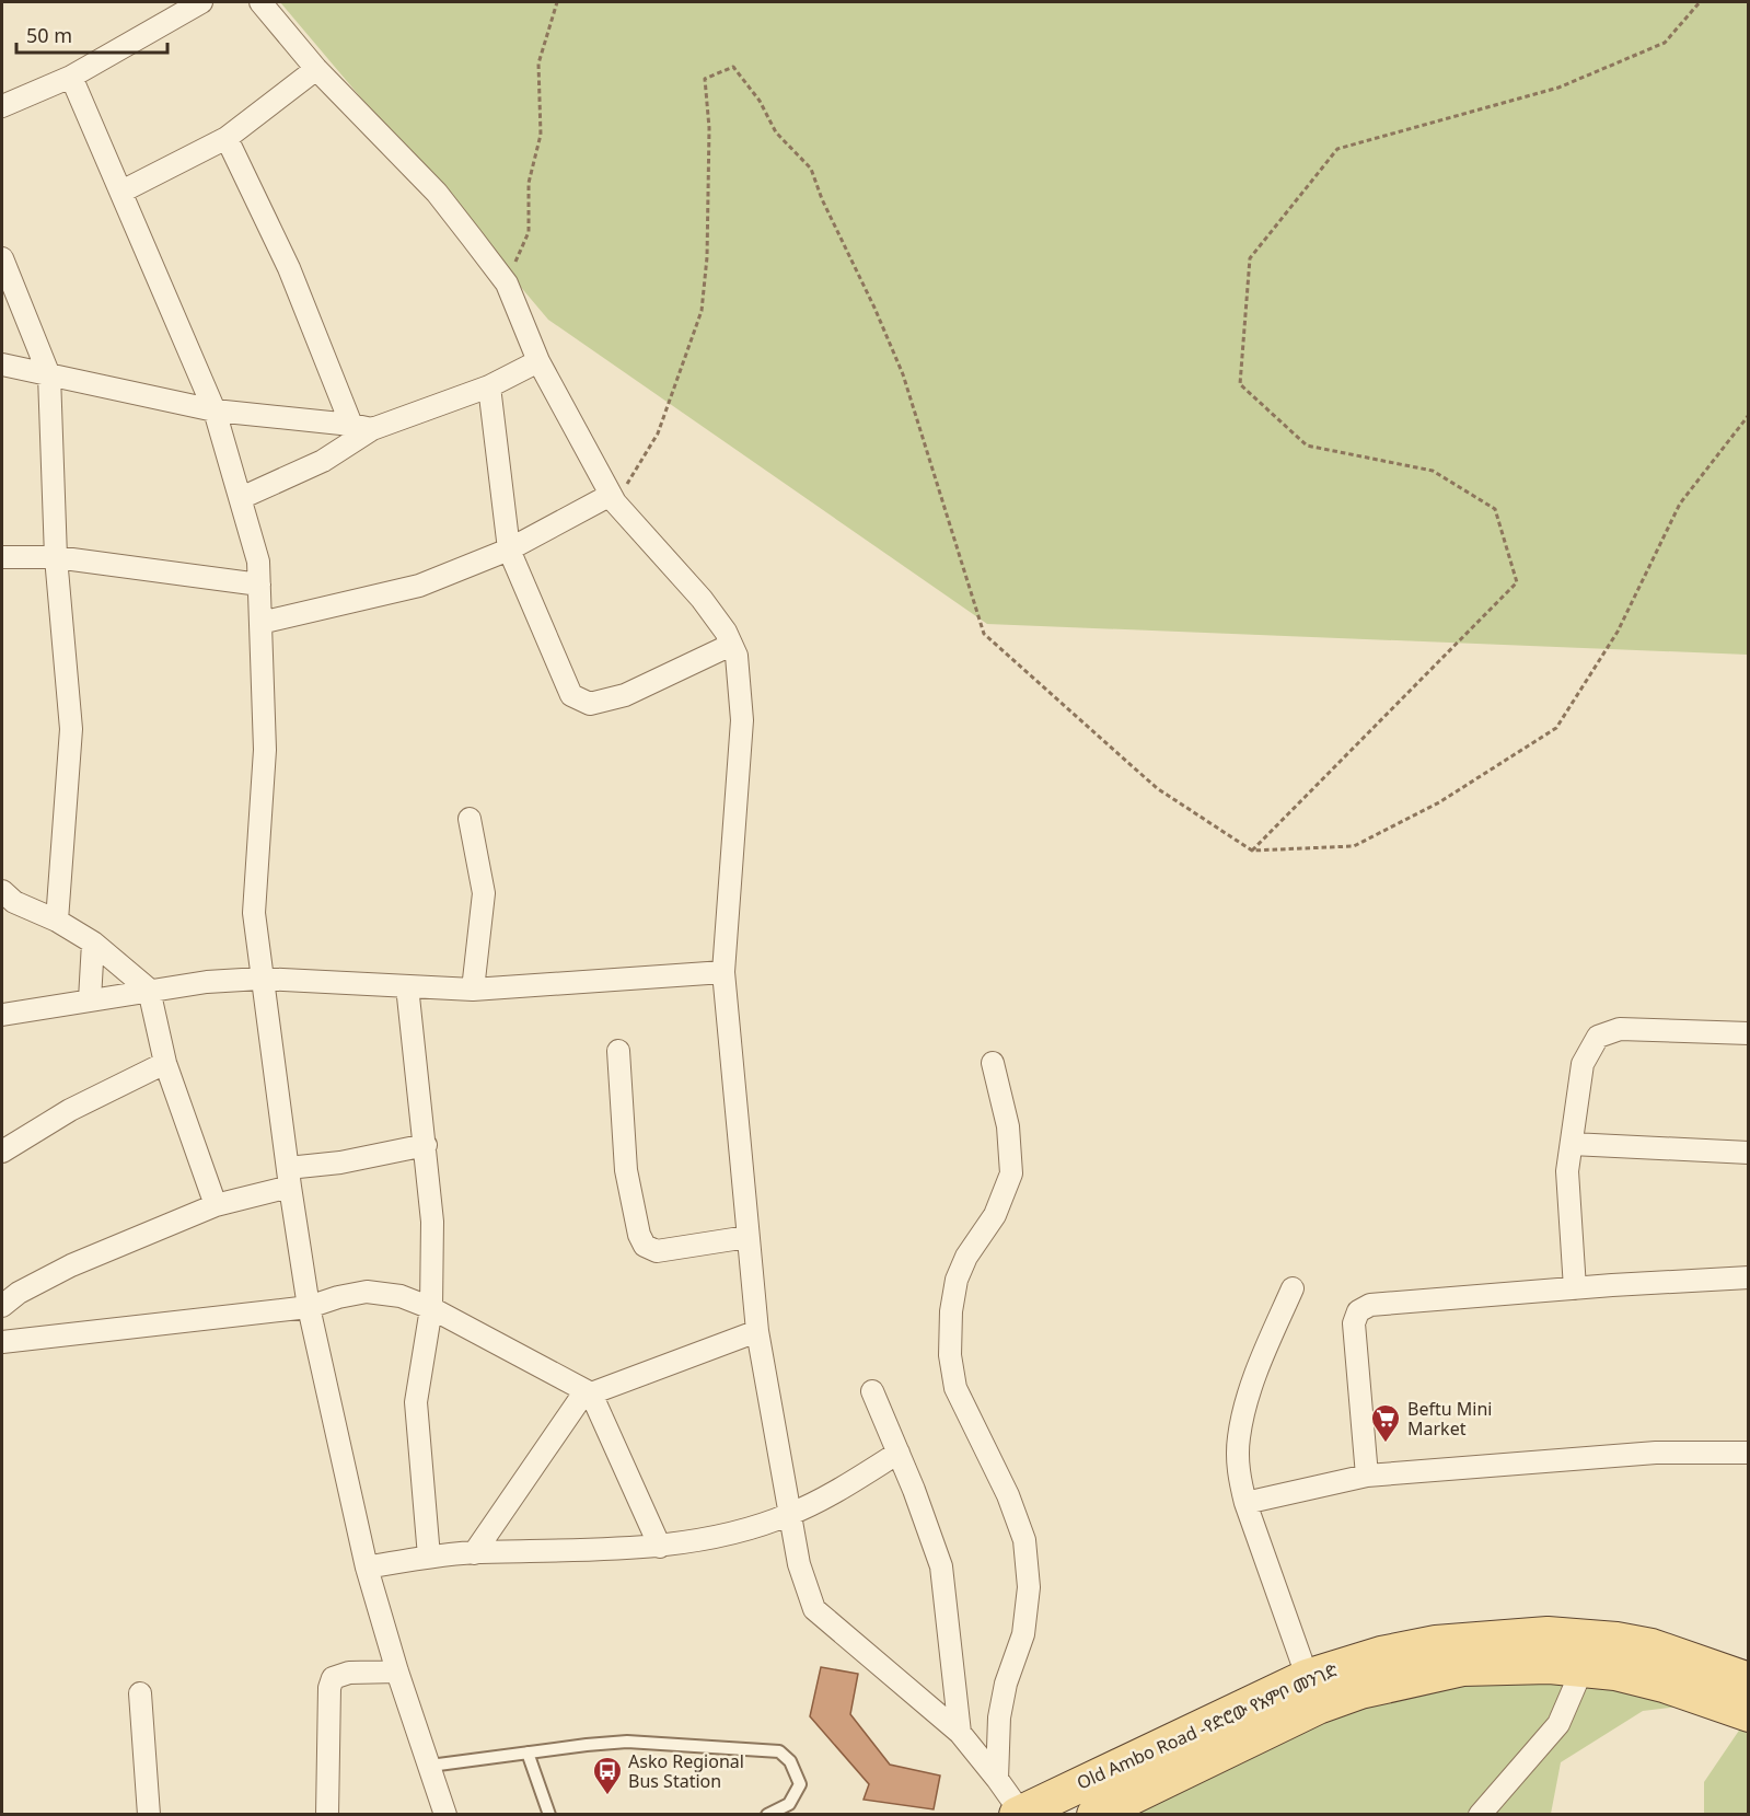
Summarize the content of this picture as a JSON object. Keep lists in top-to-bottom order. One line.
{"streets":{"main road":["Old Ambo Road -የድሮው የአምቦ መንገድ"]},"places":{"supermarket":["Beftu Mini Market"],"bus stop":["Asko Regional Bus Station"]},"scale_bar":"50 m"}
